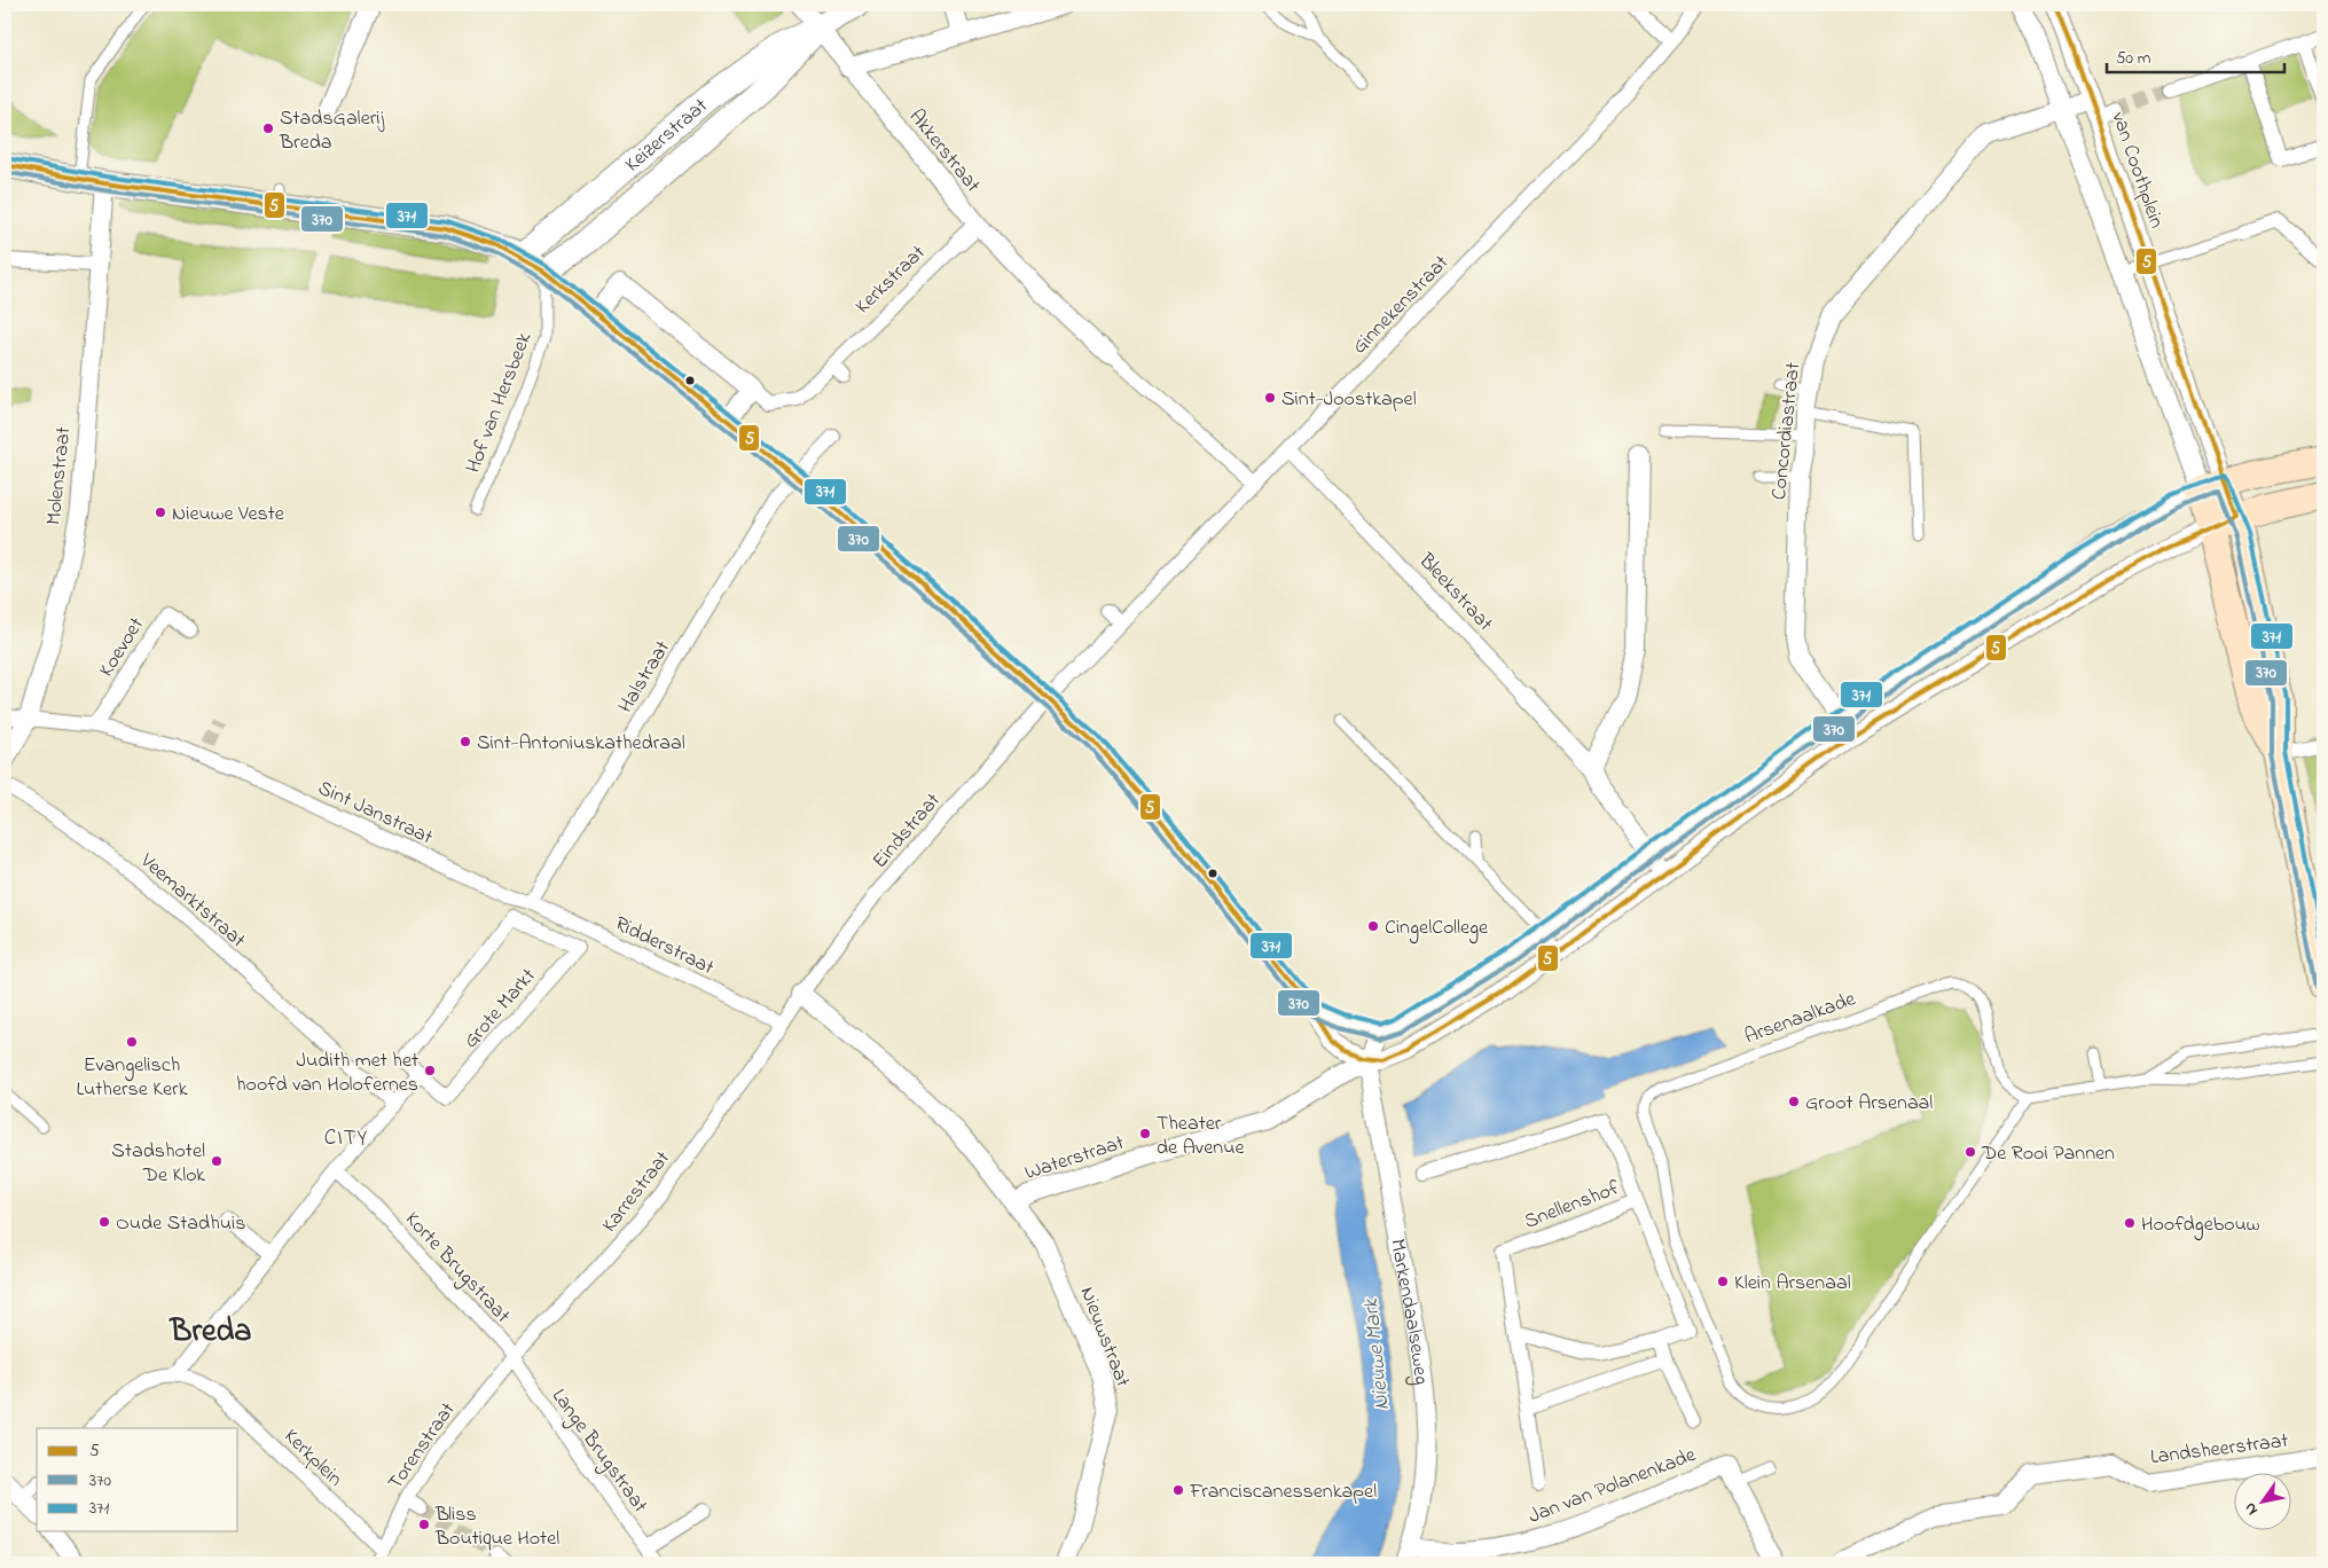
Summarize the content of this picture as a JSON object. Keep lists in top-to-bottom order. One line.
{"streets":{"street":["Keizerstraat","Akkerstraat","van Coothplein","Kerkstraat","Ginnekenstraat","Concordiastraat","Molenstraat","Bleekstraat","Koevoet","Halstraat","Sint Janstraat","Eindstraat","Veemarktstraat","Ridderstraat","Grote Markt","Waterstraat","Karrestraat","Snellenshof","Korte Brugstraat","Markendaalseweg","Nieuwstraat","Torenstraat","Landsheerstraat","Lange Brugstraat","Kerkplein","Jan van Polanenkade"],"lane":["Hof van Hersbeek","Arsenaalkade"]},"crossings":[["Keizerstraat","Akkerstraat"],["Keizerstraat","Hof van Hersbeek"],["Akkerstraat","Kerkstraat"],["Akkerstraat","Ginnekenstraat"],["van Coothplein","Concordiastraat"],["Ginnekenstraat","Bleekstraat"],["Ginnekenstraat","Eindstraat"],["Molenstraat","Sint Janstraat"],["Koevoet","Sint Janstraat"],["Halstraat","Sint Janstraat"],["Halstraat","Ridderstraat"],["Sint Janstraat","Ridderstraat"],["Eindstraat","Karrestraat"],["Eindstraat","Nieuwstraat"],["Ridderstraat","Karrestraat"],["Waterstraat","Markendaalseweg"],["Waterstraat","Nieuwstraat"],["Karrestraat","Korte Brugstraat"],["Karrestraat","Nieuwstraat"],["Karrestraat","Torenstraat"],["Karrestraat","Lange Brugstraat"],["Korte Brugstraat","Torenstraat"],["Korte Brugstraat","Lange Brugstraat"],["Markendaalseweg","Jan van Polanenkade"],["Torenstraat","Lange Brugstraat"],["Torenstraat","Kerkplein"]],"districts":["CITY","Breda"],"water":["Nieuwe Mark"],"places":["StadsGalerij Breda","Sint-Joostkapel","Nieuwe Veste","Sint-Antoniuskathedraal","CingelCollege","Evangelisch Lutherse Kerk","Judith met het hoofd van Holofernes","Groot Arsenaal","Theater de Avenue","De Rooi Pannen","Stadshotel De Klok","Oude Stadhuis","Hoofdgebouw","Klein Arsenaal","Franciscanessenkapel","Bliss Boutique Hotel"],"lines":["transit line 5","transit line 371","transit line 370"],"legend":["5","370","371"],"scale_bar":"50 m","north":"bottom left"}
